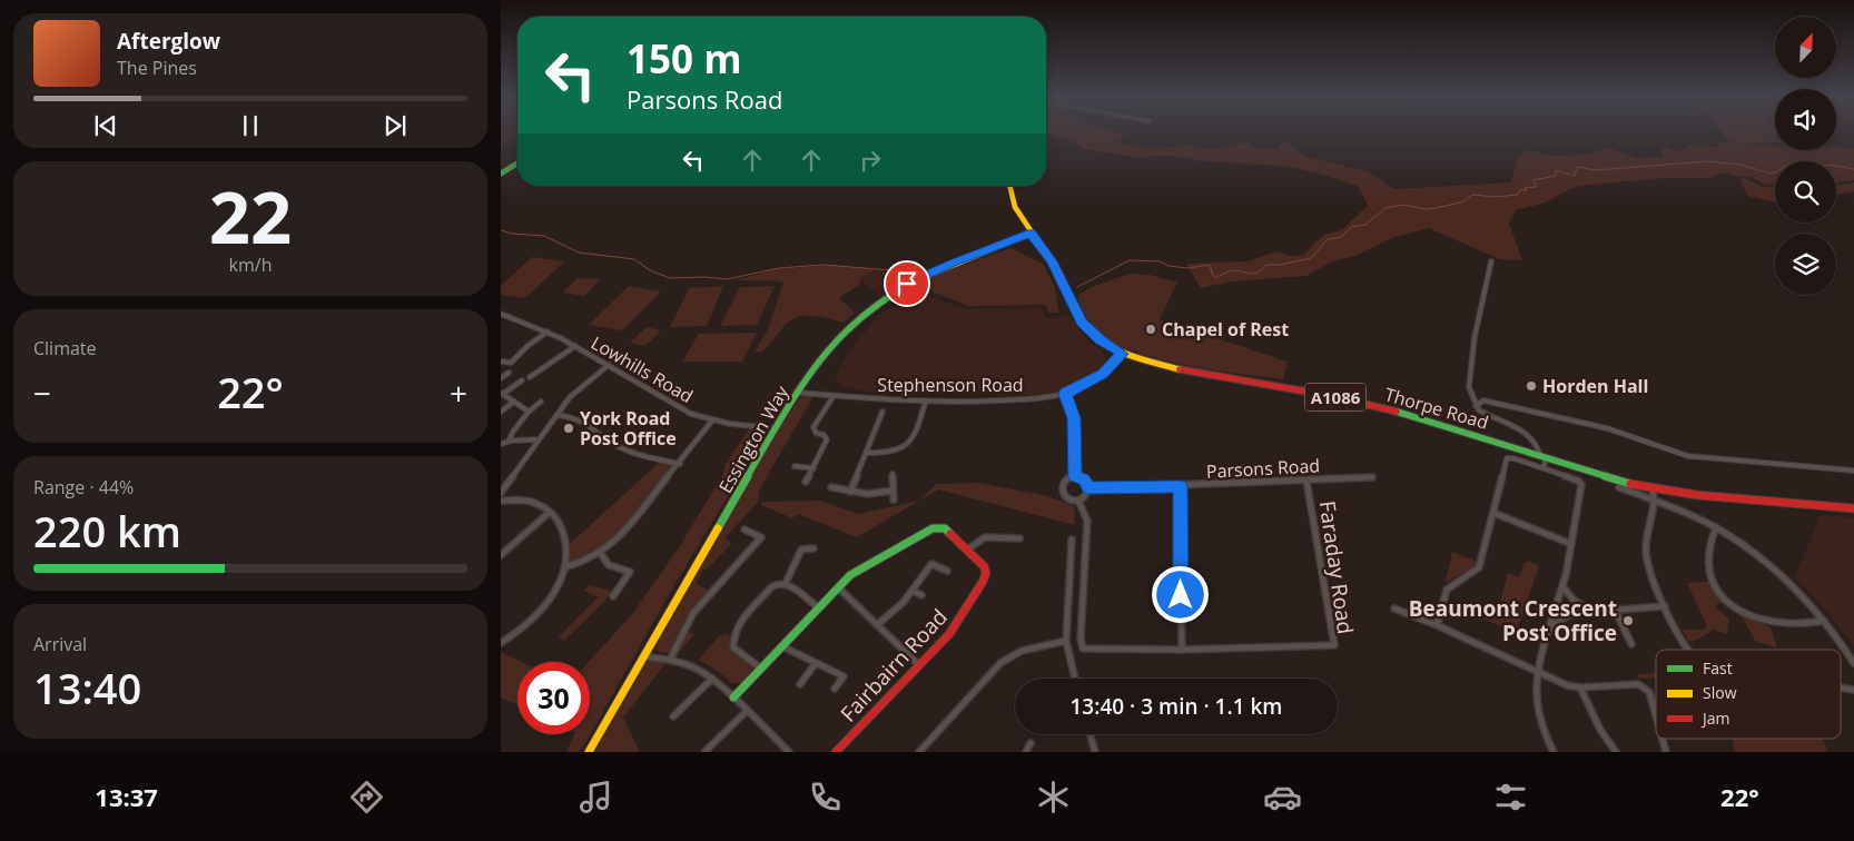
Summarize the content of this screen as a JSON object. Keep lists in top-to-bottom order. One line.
{"streets":{"main road":["A1086","Thorpe Road","Essington Way","Fairbairn Road"],"street":["Lowhills Road","Stephenson Road","Parsons Road","Faraday Road"]},"crossings":[["Lowhills Road","Essington Way"],["Stephenson Road","Thorpe Road"],["Stephenson Road","Essington Way"],["Thorpe Road","Essington Way"],["Parsons Road","Faraday Road"]],"places":["Chapel of Rest","Horden Hall","York Road Post Office","Beaumont Crescent Post Office"],"legend":["Fast","Slow","Jam"],"north":"top right","page":{"turn":["150 m","Parsons Road"],"song":["Afterglow","The Pines"],"tile":[["22","km/h"],"Climate",["Range · 44%","220 km"],["Arrival","13:40"]],"heat":["−","22°","+"],"limit":"30","trip":"13:40 · 3 min · 1.1 km","tabs":["13:37","22°"]}}
